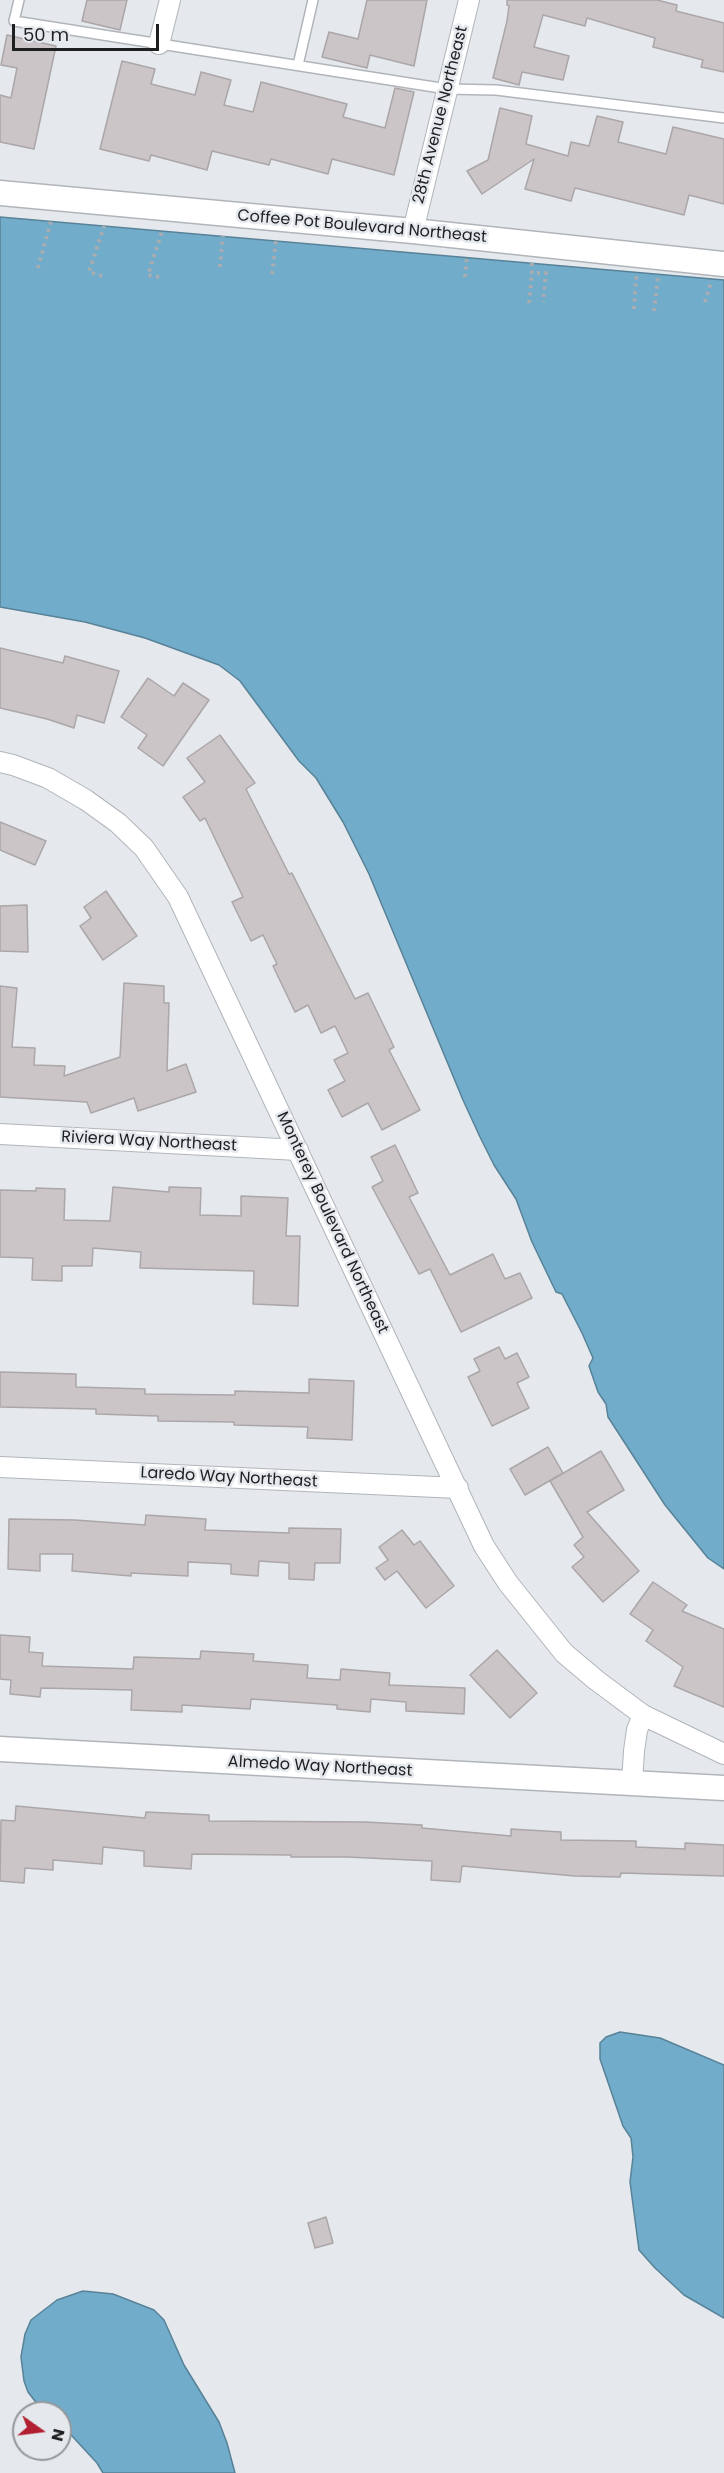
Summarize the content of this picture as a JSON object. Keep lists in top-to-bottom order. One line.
{"streets":{"street":["28th Avenue Northeast","Coffee Pot Boulevard Northeast","Riviera Way Northeast","Monterey Boulevard Northeast","Laredo Way Northeast","Almedo Way Northeast"]},"crossings":[["28th Avenue Northeast","Coffee Pot Boulevard Northeast"],["Riviera Way Northeast","Monterey Boulevard Northeast"],["Monterey Boulevard Northeast","Laredo Way Northeast"]],"scale_bar":"50 m","north":"right"}
